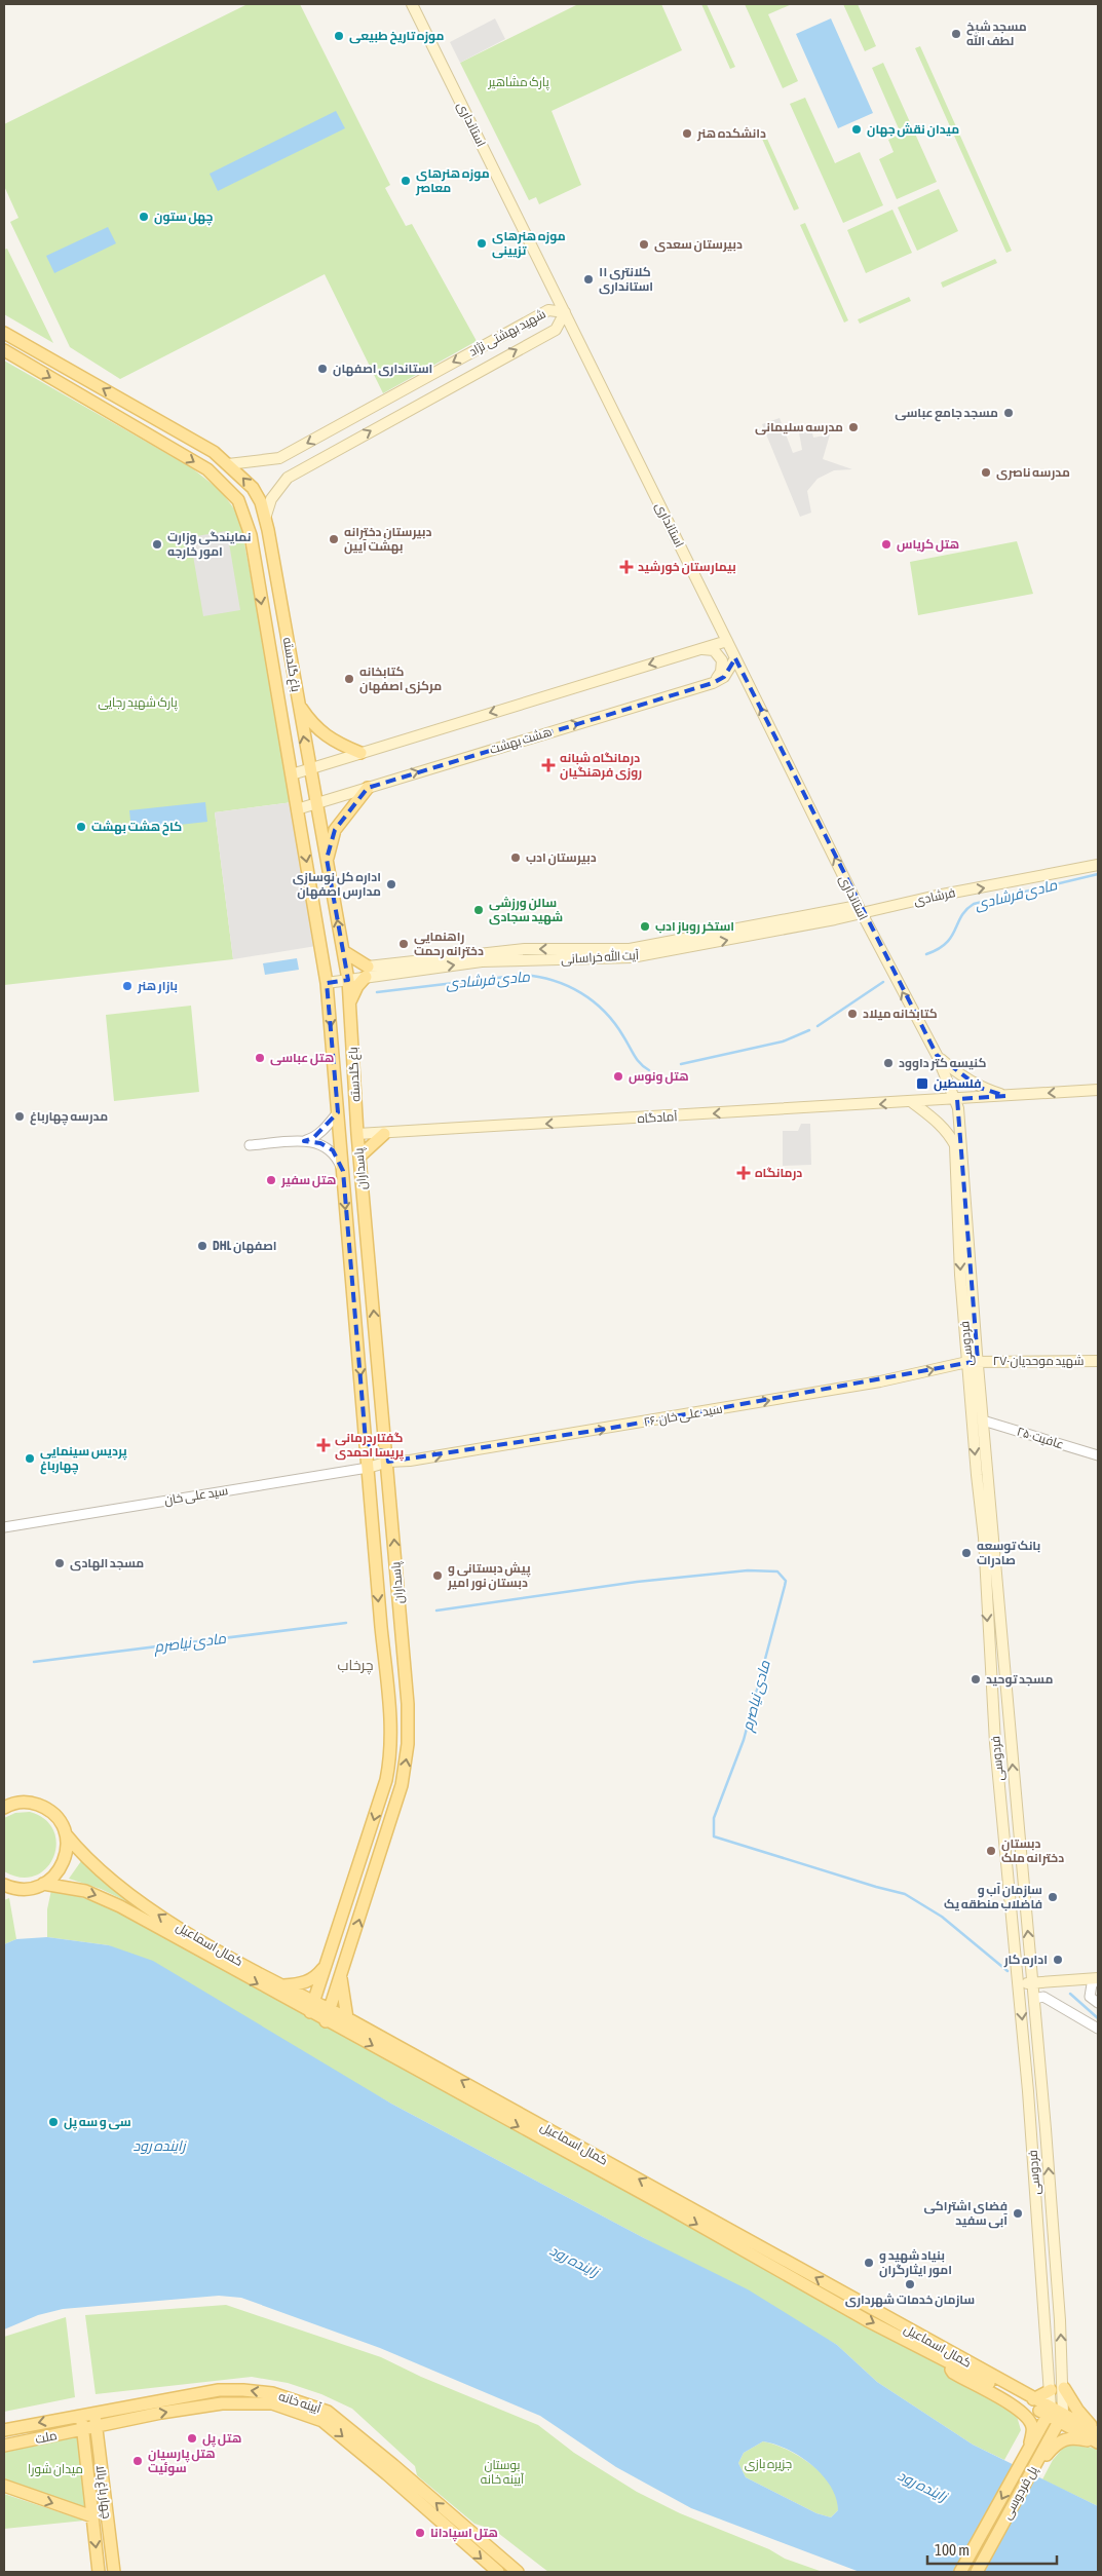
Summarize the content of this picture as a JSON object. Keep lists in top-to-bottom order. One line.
{"streets":{"main road":["استانداری","شهید بهشتی نژاد","باغ گلدسته","هشت بهشت","فرشادی","آیت الله خراسانی","آمادگاه","پاسداران","فردوسی","۲۷-شهید موحدیان","۲۶-سید علی خان","سید علی خان","کمال اسماعیل","آیینه خانه","ملت","چهار باغ بالا","پل فردوسی"],"street":["۲۵-عافیت"]},"crossings":[["استانداری","شهید بهشتی نژاد"],["استانداری","هشت بهشت"],["استانداری","فرشادی"],["استانداری","آیت الله خراسانی"],["استانداری","آمادگاه"],["استانداری","فردوسی"],["شهید بهشتی نژاد","باغ گلدسته"],["باغ گلدسته","هشت بهشت"],["باغ گلدسته","آمادگاه"],["باغ گلدسته","پاسداران"],["فرشادی","آیت الله خراسانی"],["آمادگاه","پاسداران"],["آمادگاه","فردوسی"],["پاسداران","۲۶-سید علی خان"],["پاسداران","سید علی خان"],["پاسداران","کمال اسماعیل"],["فردوسی","۲۷-شهید موحدیان"],["فردوسی","۲۶-سید علی خان"],["فردوسی","۲۵-عافیت"],["فردوسی","کمال اسماعیل"],["فردوسی","پل فردوسی"],["۲۷-شهید موحدیان","۲۶-سید علی خان"],["۲۶-سید علی خان","سید علی خان"],["کمال اسماعیل","پل فردوسی"],["آیینه خانه","ملت"],["آیینه خانه","چهار باغ بالا"],["ملت","چهار باغ بالا"]],"one_way":["استانداری","فرشادی","آمادگاه","۲۶-سید علی خان"],"districts":["چرخاب"],"water":["مادی فرشادی","مادی نیاصرم","زاینده رود"],"parks":["پارک مشاهیر","پارک شهید رجایی","جزیره بازی","بوستان آیینه خانه","میدان شورا"],"places":{"other":["مسجد شیخ لطف الله","موزه تاریخ طبیعی","میدان نقش جهان","دانشکده هنر","موزه هنرهای معاصر","چهل ستون","موزه هنرهای تزیینی","دبیرستان سعدی","کلانتری ۱۱ استانداری","استانداری اصفهان","مسجد جامع عباسی","مدرسه سلیمانی","مدرسه ناصری","دبیرستان دخترانه بهشت آیین","نمایندگی وزارت امور خارجه","هتل کریاس","کتابخانه مرکزی اصفهان","کاخ هشت بهشت","دبیرستان ادب","اداره کل نوسازی مدارس اصفهان","سالن ورزشی شهید سجادی","استخر روباز ادب","راهنمایی دخترانه رحمت","بازار هنر","کتابخانه میلاد","هتل عباسی","کنیسه کتر داوود","هتل ونوس","مدرسه چهارباغ","هتل سفیر","DHL اصفهان","پردیس سینمایی چهارباغ","بانک توسعه صادرات","مسجد الهادی","پیش دبستانی و دبستان نور امیر","مسجد توحید","دبستان دخترانه ملک","سازمان آب و فاضلاب منطقه یک","اداره کار","سی و سه پل","فضای اشتراکی آبی سفید","بنیاد شهید و امور ایثارگران","سازمان خدمات شهرداری","هتل پل","هتل پارسیان سوئیت","هتل اسپادانا"],"health":["بیمارستان خورشید","درمانگاه شبانه روزی فرهنگیان","درمانگاه","گفتاردرمانی پریسا احمدی"],"transit":["فلسطین"]},"scale_bar":"100 m"}
